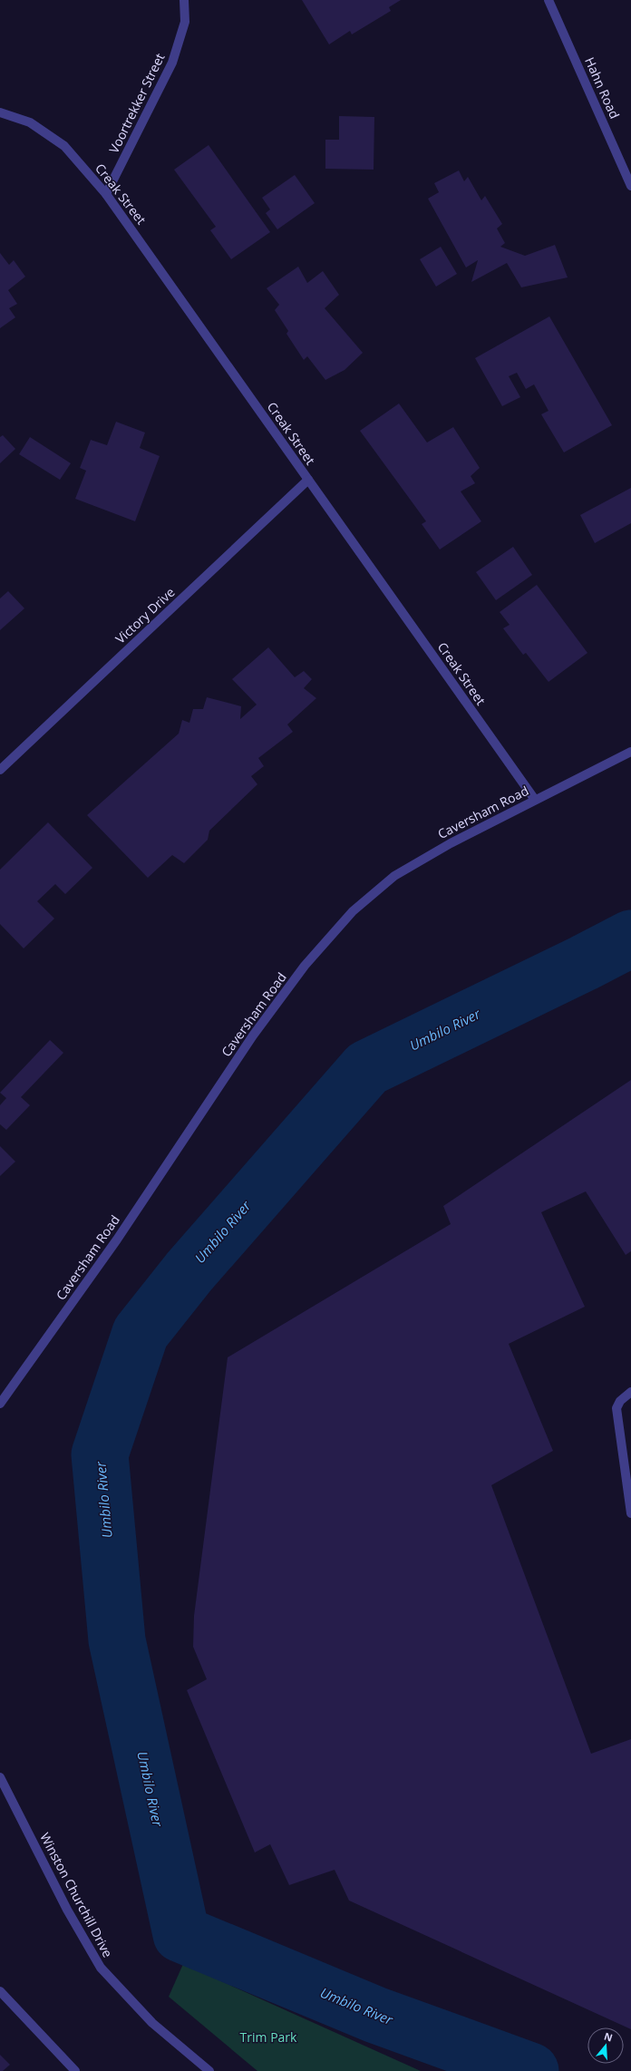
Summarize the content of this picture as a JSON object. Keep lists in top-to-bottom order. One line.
{"streets":{"street":["Hahn Road","Voortrekker Street","Creak Street","Victory Drive","Caversham Road","Winston Churchill Drive"]},"crossings":[["Voortrekker Street","Creak Street"],["Creak Street","Victory Drive"],["Creak Street","Caversham Road"]],"water":["Umbilo River"],"parks":["Trim Park"],"north":"top"}
